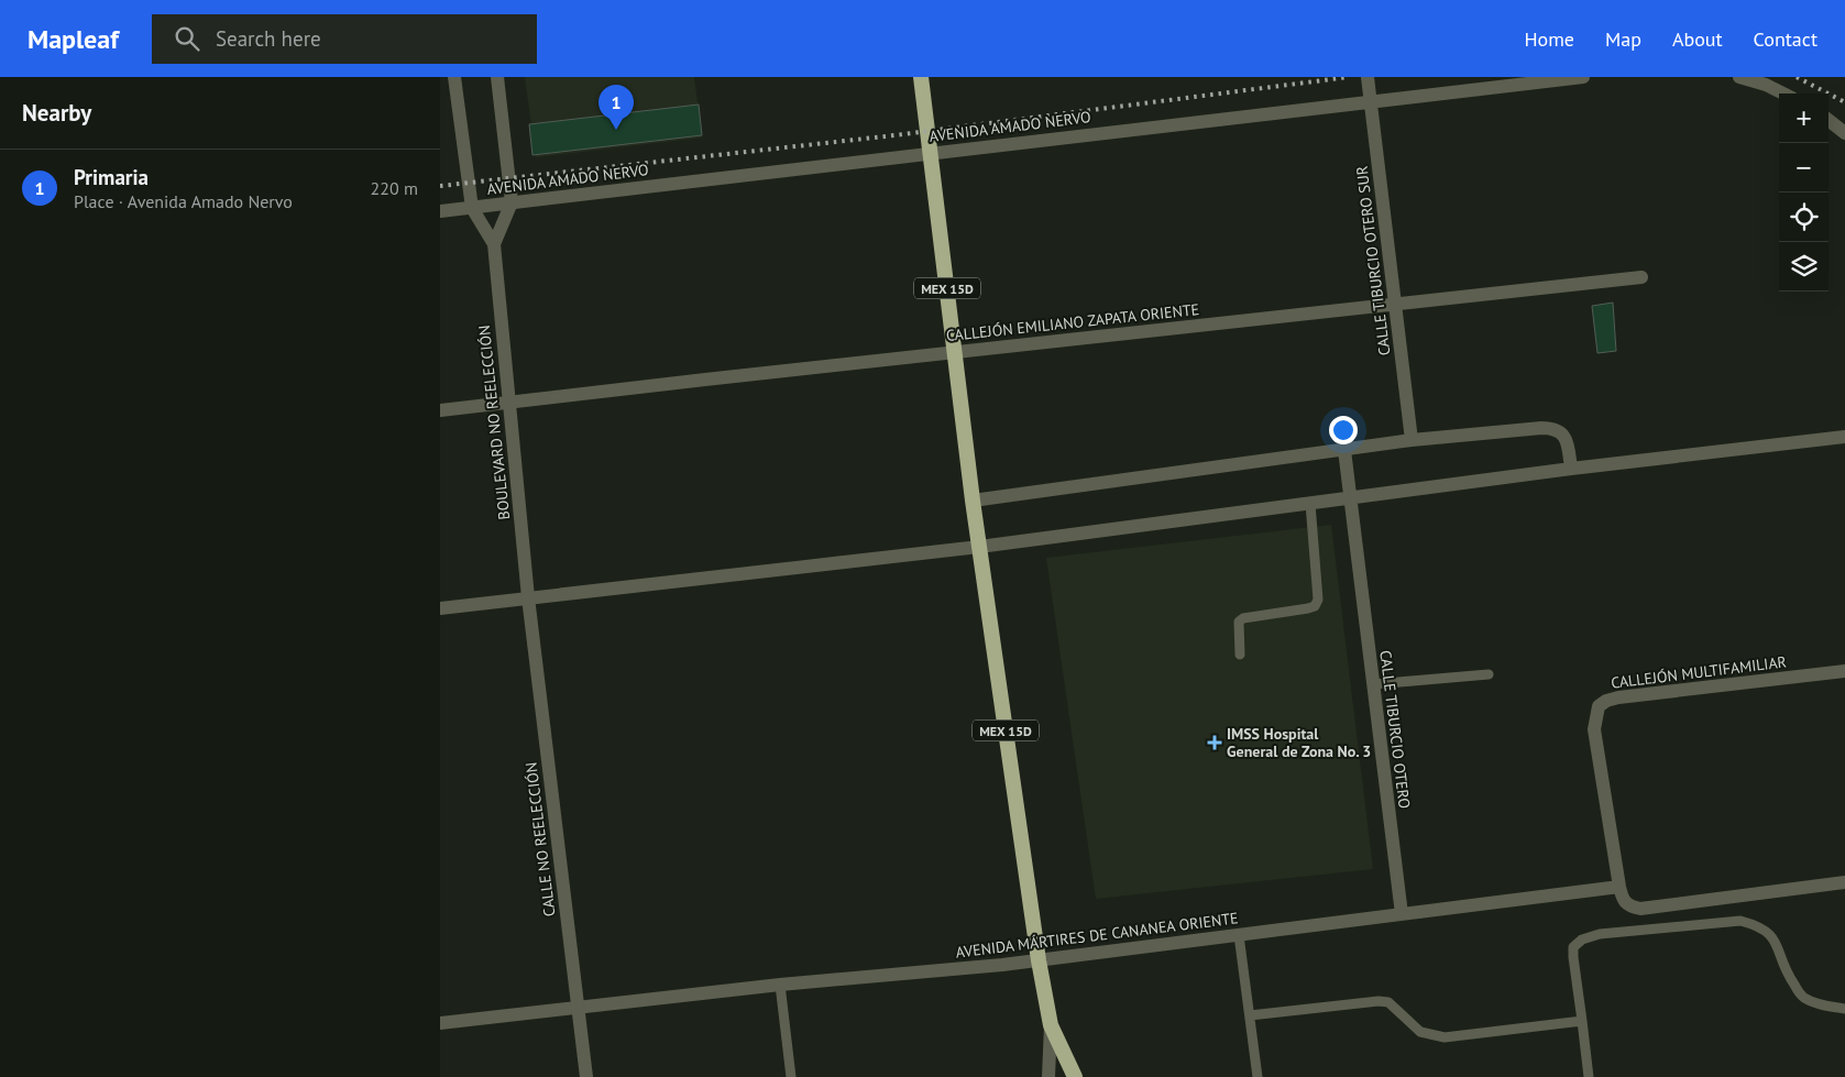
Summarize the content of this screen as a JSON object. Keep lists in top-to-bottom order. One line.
{"streets":{"highway":["MEX 15D"],"street":["AVENIDA AMADO NERVO","CALLE TIBURCIO OTERO SUR","CALLEJÓN EMILIANO ZAPATA ORIENTE","BOULEVARD NO REELECCIÓN","CALLEJÓN MULTIFAMILIAR","CALLE TIBURCIO OTERO","CALLE NO REELECCIÓN","AVENIDA MÁRTIRES DE CANANEA ORIENTE"]},"crossings":[["AVENIDA AMADO NERVO","CALLE TIBURCIO OTERO SUR"],["AVENIDA AMADO NERVO","MEX 15D"],["AVENIDA AMADO NERVO","BOULEVARD NO REELECCIÓN"],["CALLE TIBURCIO OTERO SUR","CALLEJÓN EMILIANO ZAPATA ORIENTE"],["MEX 15D","CALLEJÓN EMILIANO ZAPATA ORIENTE"],["MEX 15D","AVENIDA MÁRTIRES DE CANANEA ORIENTE"],["CALLEJÓN EMILIANO ZAPATA ORIENTE","BOULEVARD NO REELECCIÓN"],["BOULEVARD NO REELECCIÓN","CALLE NO REELECCIÓN"],["CALLEJÓN MULTIFAMILIAR","AVENIDA MÁRTIRES DE CANANEA ORIENTE"],["CALLE TIBURCIO OTERO","AVENIDA MÁRTIRES DE CANANEA ORIENTE"],["CALLE NO REELECCIÓN","AVENIDA MÁRTIRES DE CANANEA ORIENTE"]],"places":{"health":["IMSS Hospital General de Zona No. 3"]},"page":{"header":"Mapleaf","search":"Search here","nav":["Home","Map","About","Contact"],"heading":"Nearby","pins":"1","map_buttons":["+","−"],"list":[{"mark":"1","name":"Primaria","note":"Place · Avenida Amado Nervo","value":"220 m"}]}}
